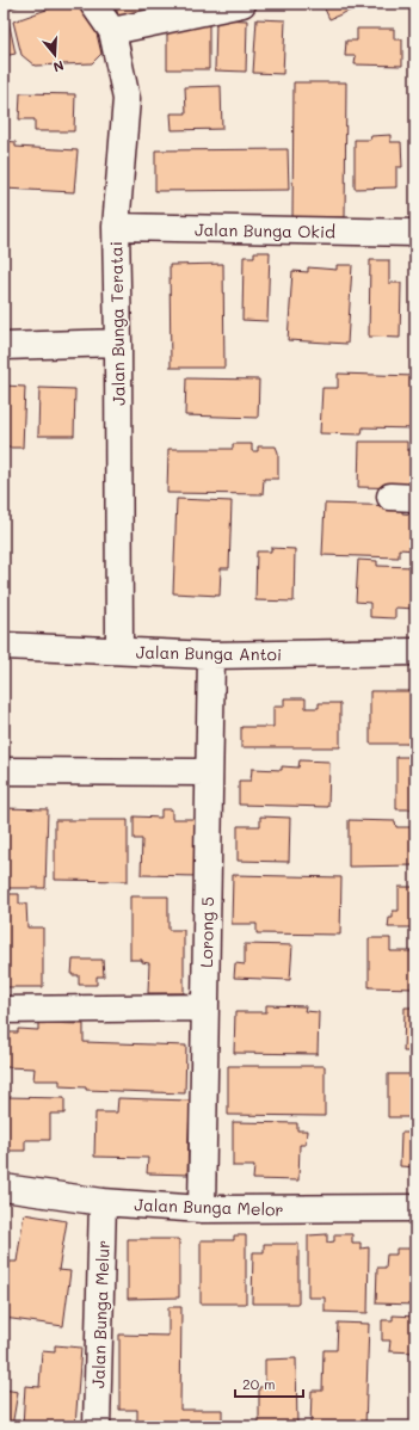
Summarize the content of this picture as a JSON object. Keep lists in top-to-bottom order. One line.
{"streets":{"street":["Jalan Bunga Okid","Jalan Bunga Teratai","Jalan Bunga Antoi","Lorong 5","Jalan Bunga Melor","Jalan Bunga Melur"]},"crossings":[["Jalan Bunga Okid","Jalan Bunga Teratai"],["Jalan Bunga Teratai","Jalan Bunga Antoi"],["Jalan Bunga Antoi","Lorong 5"],["Lorong 5","Jalan Bunga Melor"],["Jalan Bunga Melor","Jalan Bunga Melur"]],"scale_bar":"20 m","north":"bottom"}
